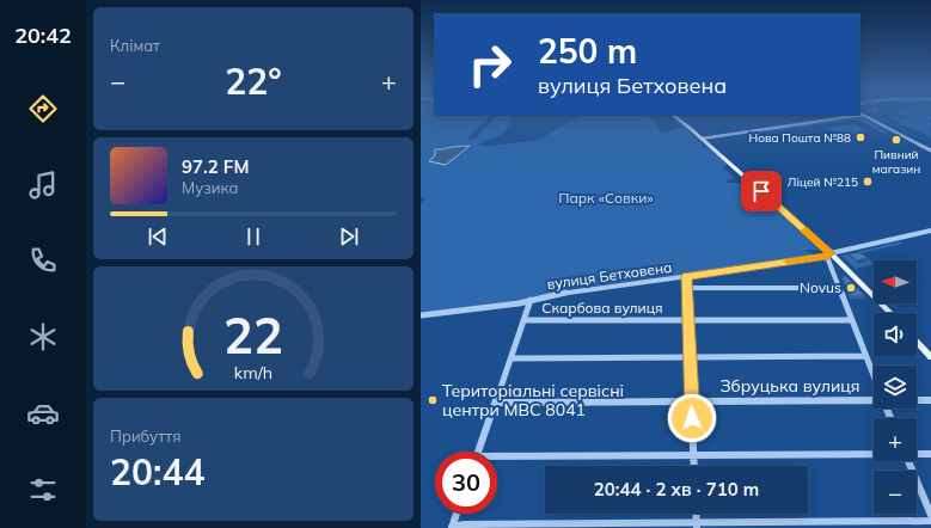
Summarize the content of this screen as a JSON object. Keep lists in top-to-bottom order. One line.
{"streets":{"street":["вулиця Бетховена","Скарбова вулиця","Збруцька вулиця"]},"parks":["Парк «Совки»"],"places":["Нова Пошта №88","Пивний магазин","Ліцей №215","Novus","Територіальні сервісні центри МВС 8041"],"north":"left","page":{"tabs":"20:42","tile":["Клімат",["Прибуття","20:44"]],"turn":["250 m","вулиця Бетховена"],"heat":["−","22°","+"],"song":["97.2 FM","Музика"],"map_buttons":["+","−"],"limit":"30","trip":"20:44 · 2 хв · 710 m","gauge":["22","km/h"]}}
